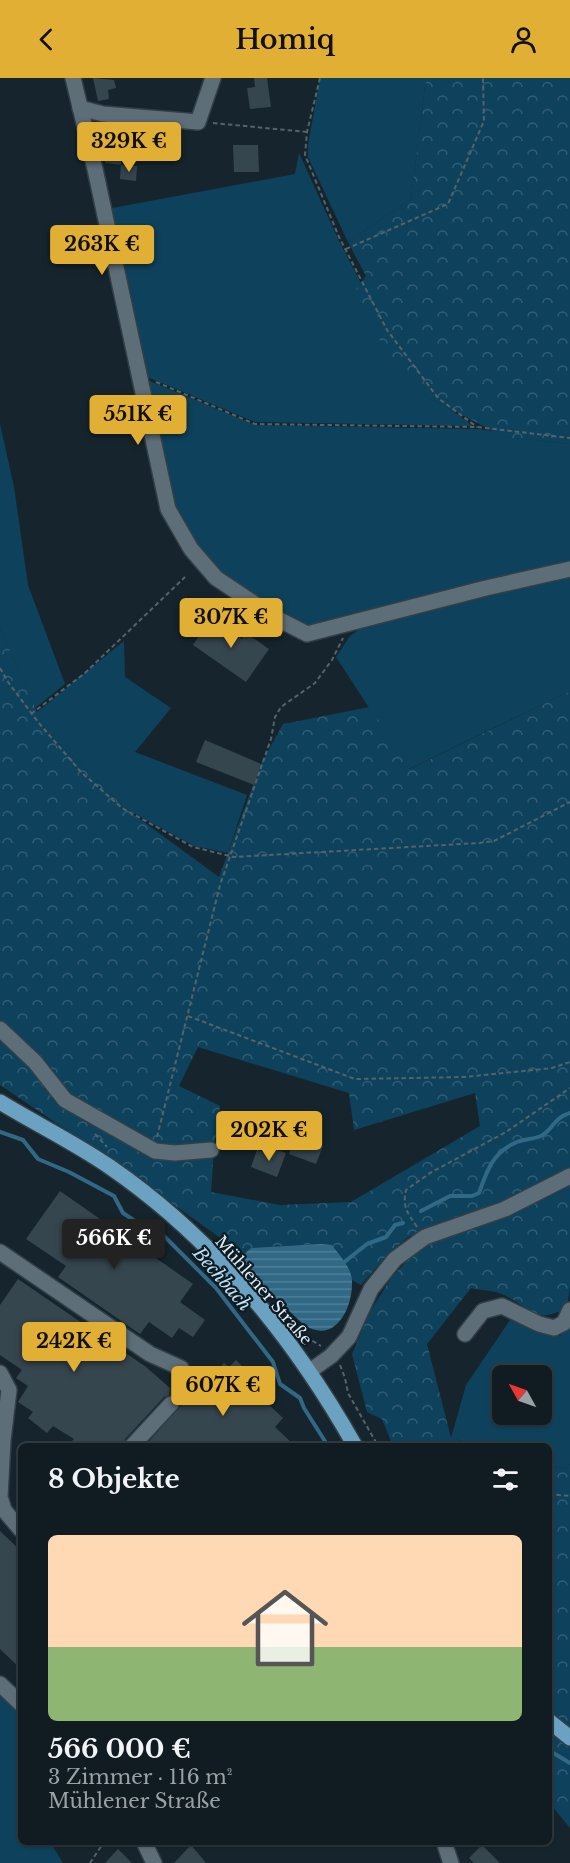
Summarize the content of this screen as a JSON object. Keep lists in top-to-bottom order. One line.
{"streets":{"main road":["Mühlener Straße"]},"water":["Bechbach"],"north":"top left","page":{"header":"Homiq","price":["329K €","263K €","551K €","307K €","202K €","566K €","242K €","607K €"],"heading":"8 Objekte","list":[{"name":"566 000 €","note":"3 Zimmer · 116 m² · Mühlener Straße"}]}}
